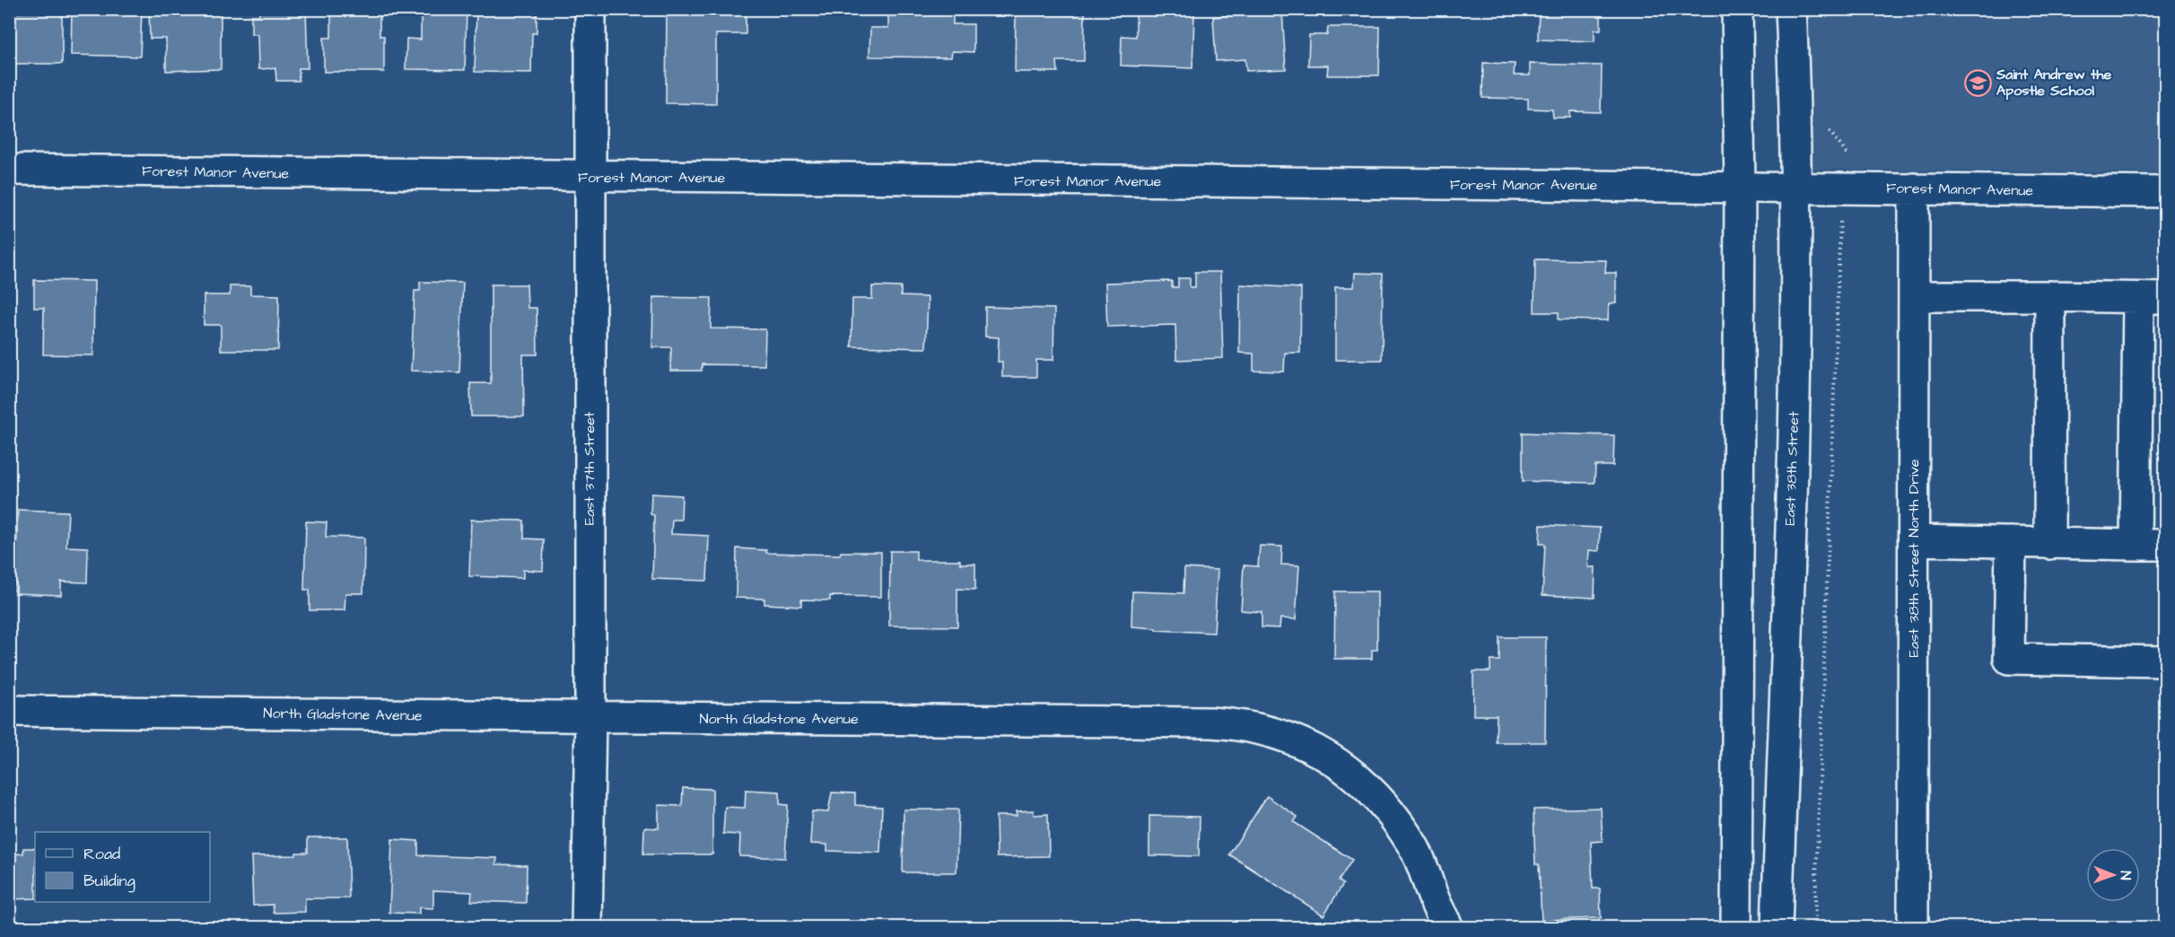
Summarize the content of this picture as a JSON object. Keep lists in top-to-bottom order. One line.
{"streets":{"street":["Forest Manor Avenue","East 37th Street","East 38th Street","East 38th Street North Drive","North Gladstone Avenue"]},"crossings":[["Forest Manor Avenue","East 37th Street"],["Forest Manor Avenue","East 38th Street"],["Forest Manor Avenue","East 38th Street North Drive"],["East 37th Street","North Gladstone Avenue"]],"places":{"school or university":["Saint Andrew the Apostle School"]},"legend":["Road","Building"],"north":"right"}
